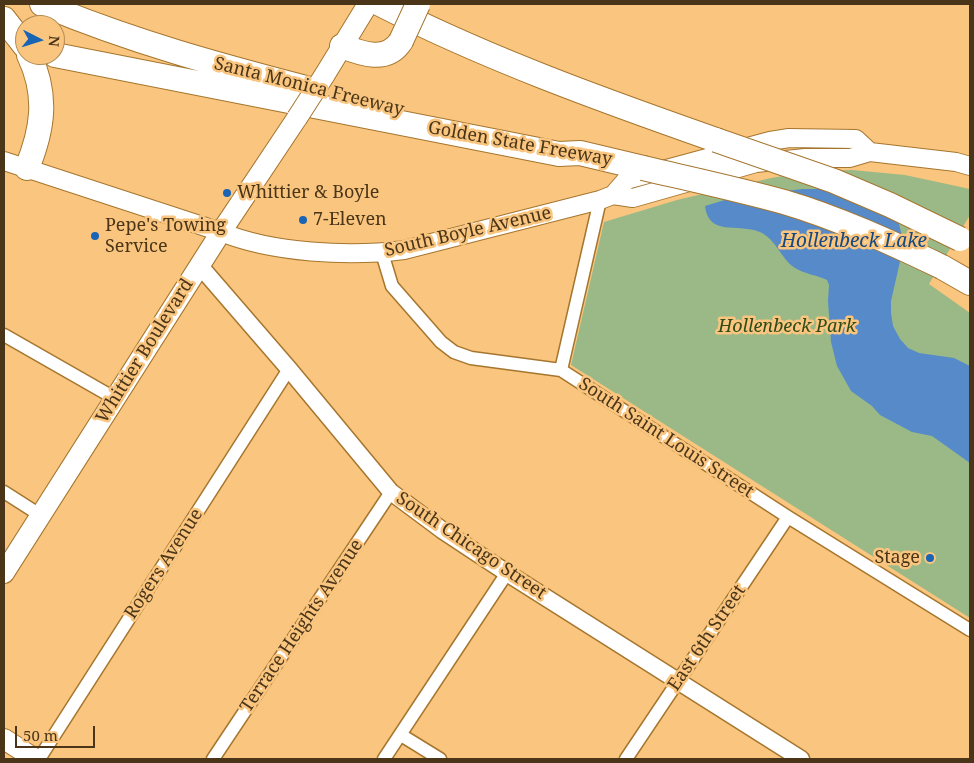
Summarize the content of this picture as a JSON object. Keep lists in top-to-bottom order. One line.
{"streets":{"highway":["Santa Monica Freeway","Golden State Freeway"],"main road":["South Boyle Avenue","Whittier Boulevard"],"street":["South Saint Louis Street","South Chicago Street","Rogers Avenue","Terrace Heights Avenue","East 6th Street"]},"crossings":[["Santa Monica Freeway","Golden State Freeway"],["South Boyle Avenue","Whittier Boulevard"],["South Boyle Avenue","South Saint Louis Street"],["Whittier Boulevard","South Chicago Street"],["South Saint Louis Street","East 6th Street"],["South Chicago Street","Rogers Avenue"],["South Chicago Street","Terrace Heights Avenue"],["South Chicago Street","East 6th Street"]],"water":["Hollenbeck Lake"],"parks":["Hollenbeck Park"],"places":["Whittier & Boyle","7-Eleven","Pepe's Towing Service","Stage"],"scale_bar":"50 m","north":"right"}
